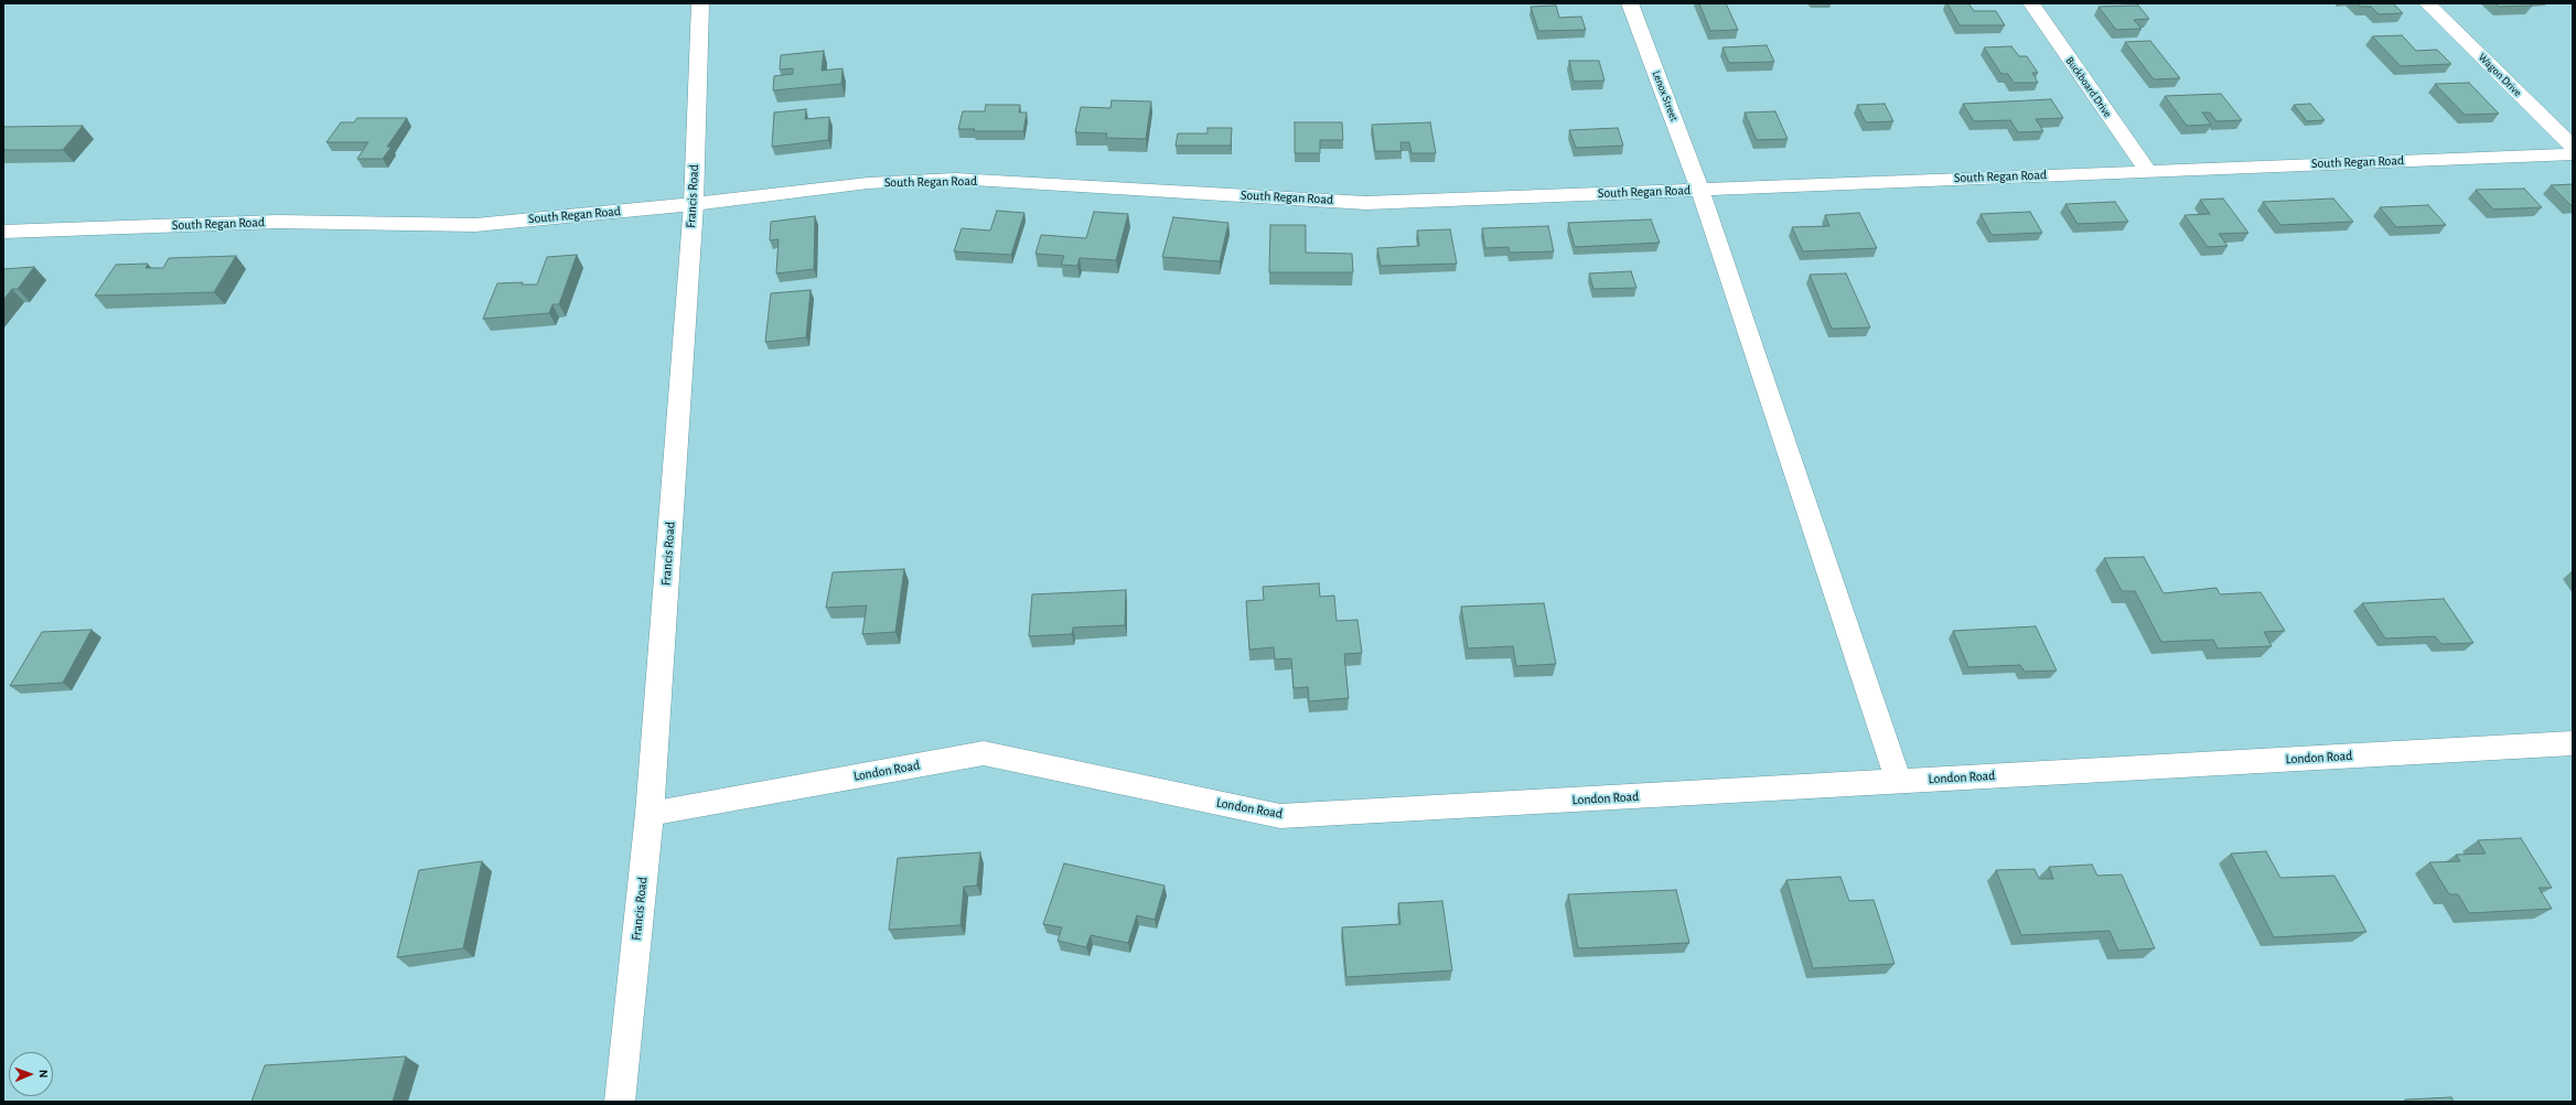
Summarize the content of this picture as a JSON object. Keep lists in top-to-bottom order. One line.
{"streets":{"street":["Wagon Drive","Buckboard Drive","Lenox Street","South Regan Road","Francis Road","London Road"]},"crossings":[["Buckboard Drive","South Regan Road"],["Lenox Street","South Regan Road"],["Lenox Street","London Road"],["South Regan Road","Francis Road"],["Francis Road","London Road"]],"north":"right"}
